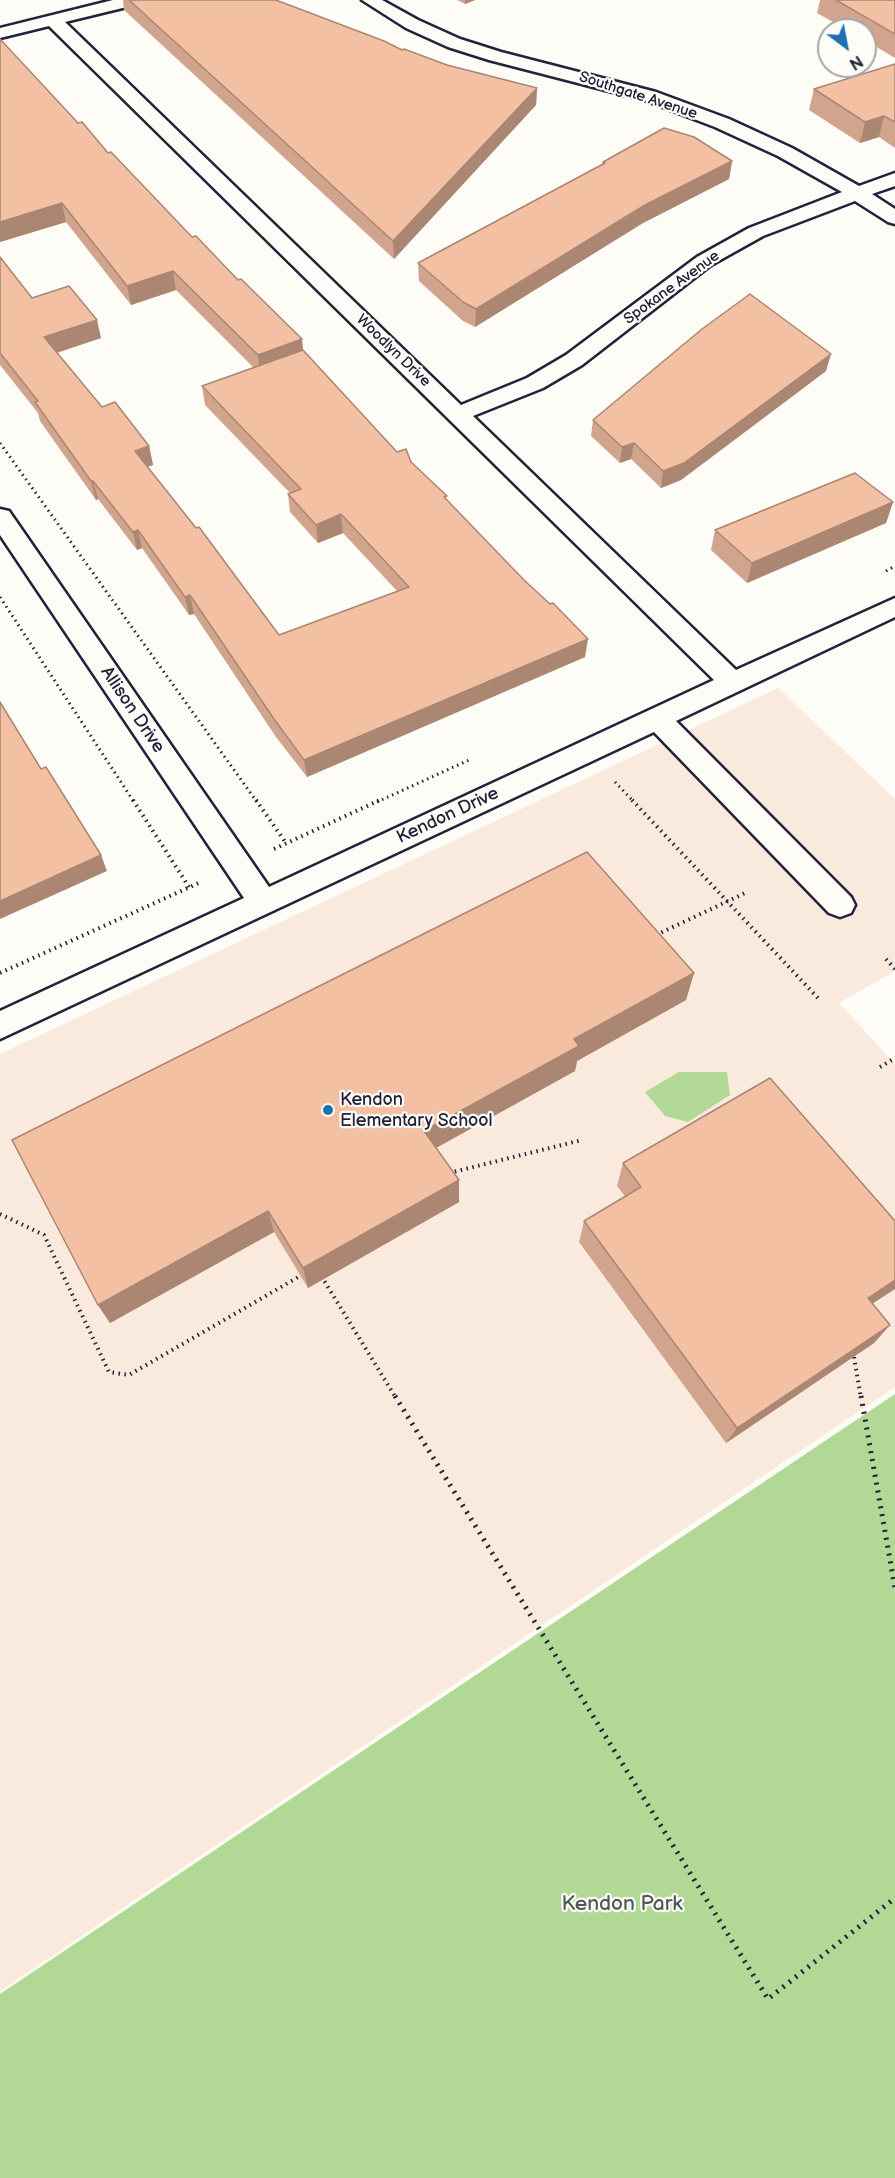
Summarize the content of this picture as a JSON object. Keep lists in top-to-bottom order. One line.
{"streets":{"street":["Southgate Avenue","Spokane Avenue","Woodlyn Drive","Allison Drive","Kendon Drive"]},"crossings":[["Southgate Avenue","Spokane Avenue"],["Spokane Avenue","Woodlyn Drive"],["Woodlyn Drive","Kendon Drive"],["Allison Drive","Kendon Drive"]],"parks":["Kendon Park"],"places":["Kendon Elementary School"],"north":"bottom right"}
